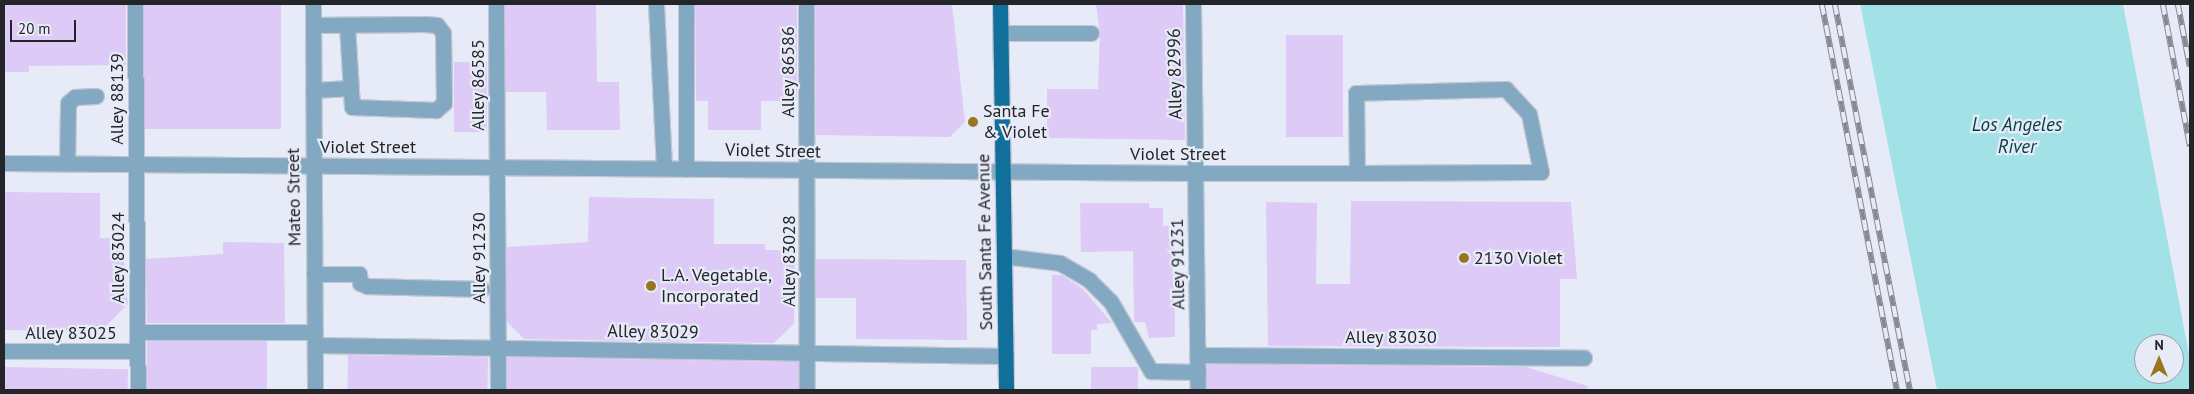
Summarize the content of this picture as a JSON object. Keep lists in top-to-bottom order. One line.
{"streets":{"main road":["South Santa Fe Avenue"],"street":["Alley 86586","Alley 82996","Alley 86585","Alley 88139","Violet Street","Mateo Street","Alley 83024","Alley 91230","Alley 83028","Alley 91231","Alley 83029","Alley 83025","Alley 83030"]},"crossings":[["Alley 86586","Violet Street"],["Alley 86586","Alley 83028"],["Alley 82996","Violet Street"],["Alley 82996","Alley 91231"],["Alley 86585","Violet Street"],["Alley 86585","Alley 91230"],["Alley 88139","Violet Street"],["Alley 88139","Alley 83024"],["Violet Street","Mateo Street"],["Violet Street","South Santa Fe Avenue"],["Violet Street","Alley 83024"],["Violet Street","Alley 91230"],["Violet Street","Alley 83028"],["Violet Street","Alley 91231"],["Mateo Street","Alley 83029"],["South Santa Fe Avenue","Alley 83029"],["Alley 83024","Alley 83029"],["Alley 83024","Alley 83025"],["Alley 91230","Alley 83029"],["Alley 83028","Alley 83029"],["Alley 91231","Alley 83030"]],"water":["Los Angeles River"],"places":["Santa Fe & Violet","2130 Violet","L.A. Vegetable, Incorporated"],"scale_bar":"20 m","north":"top"}
